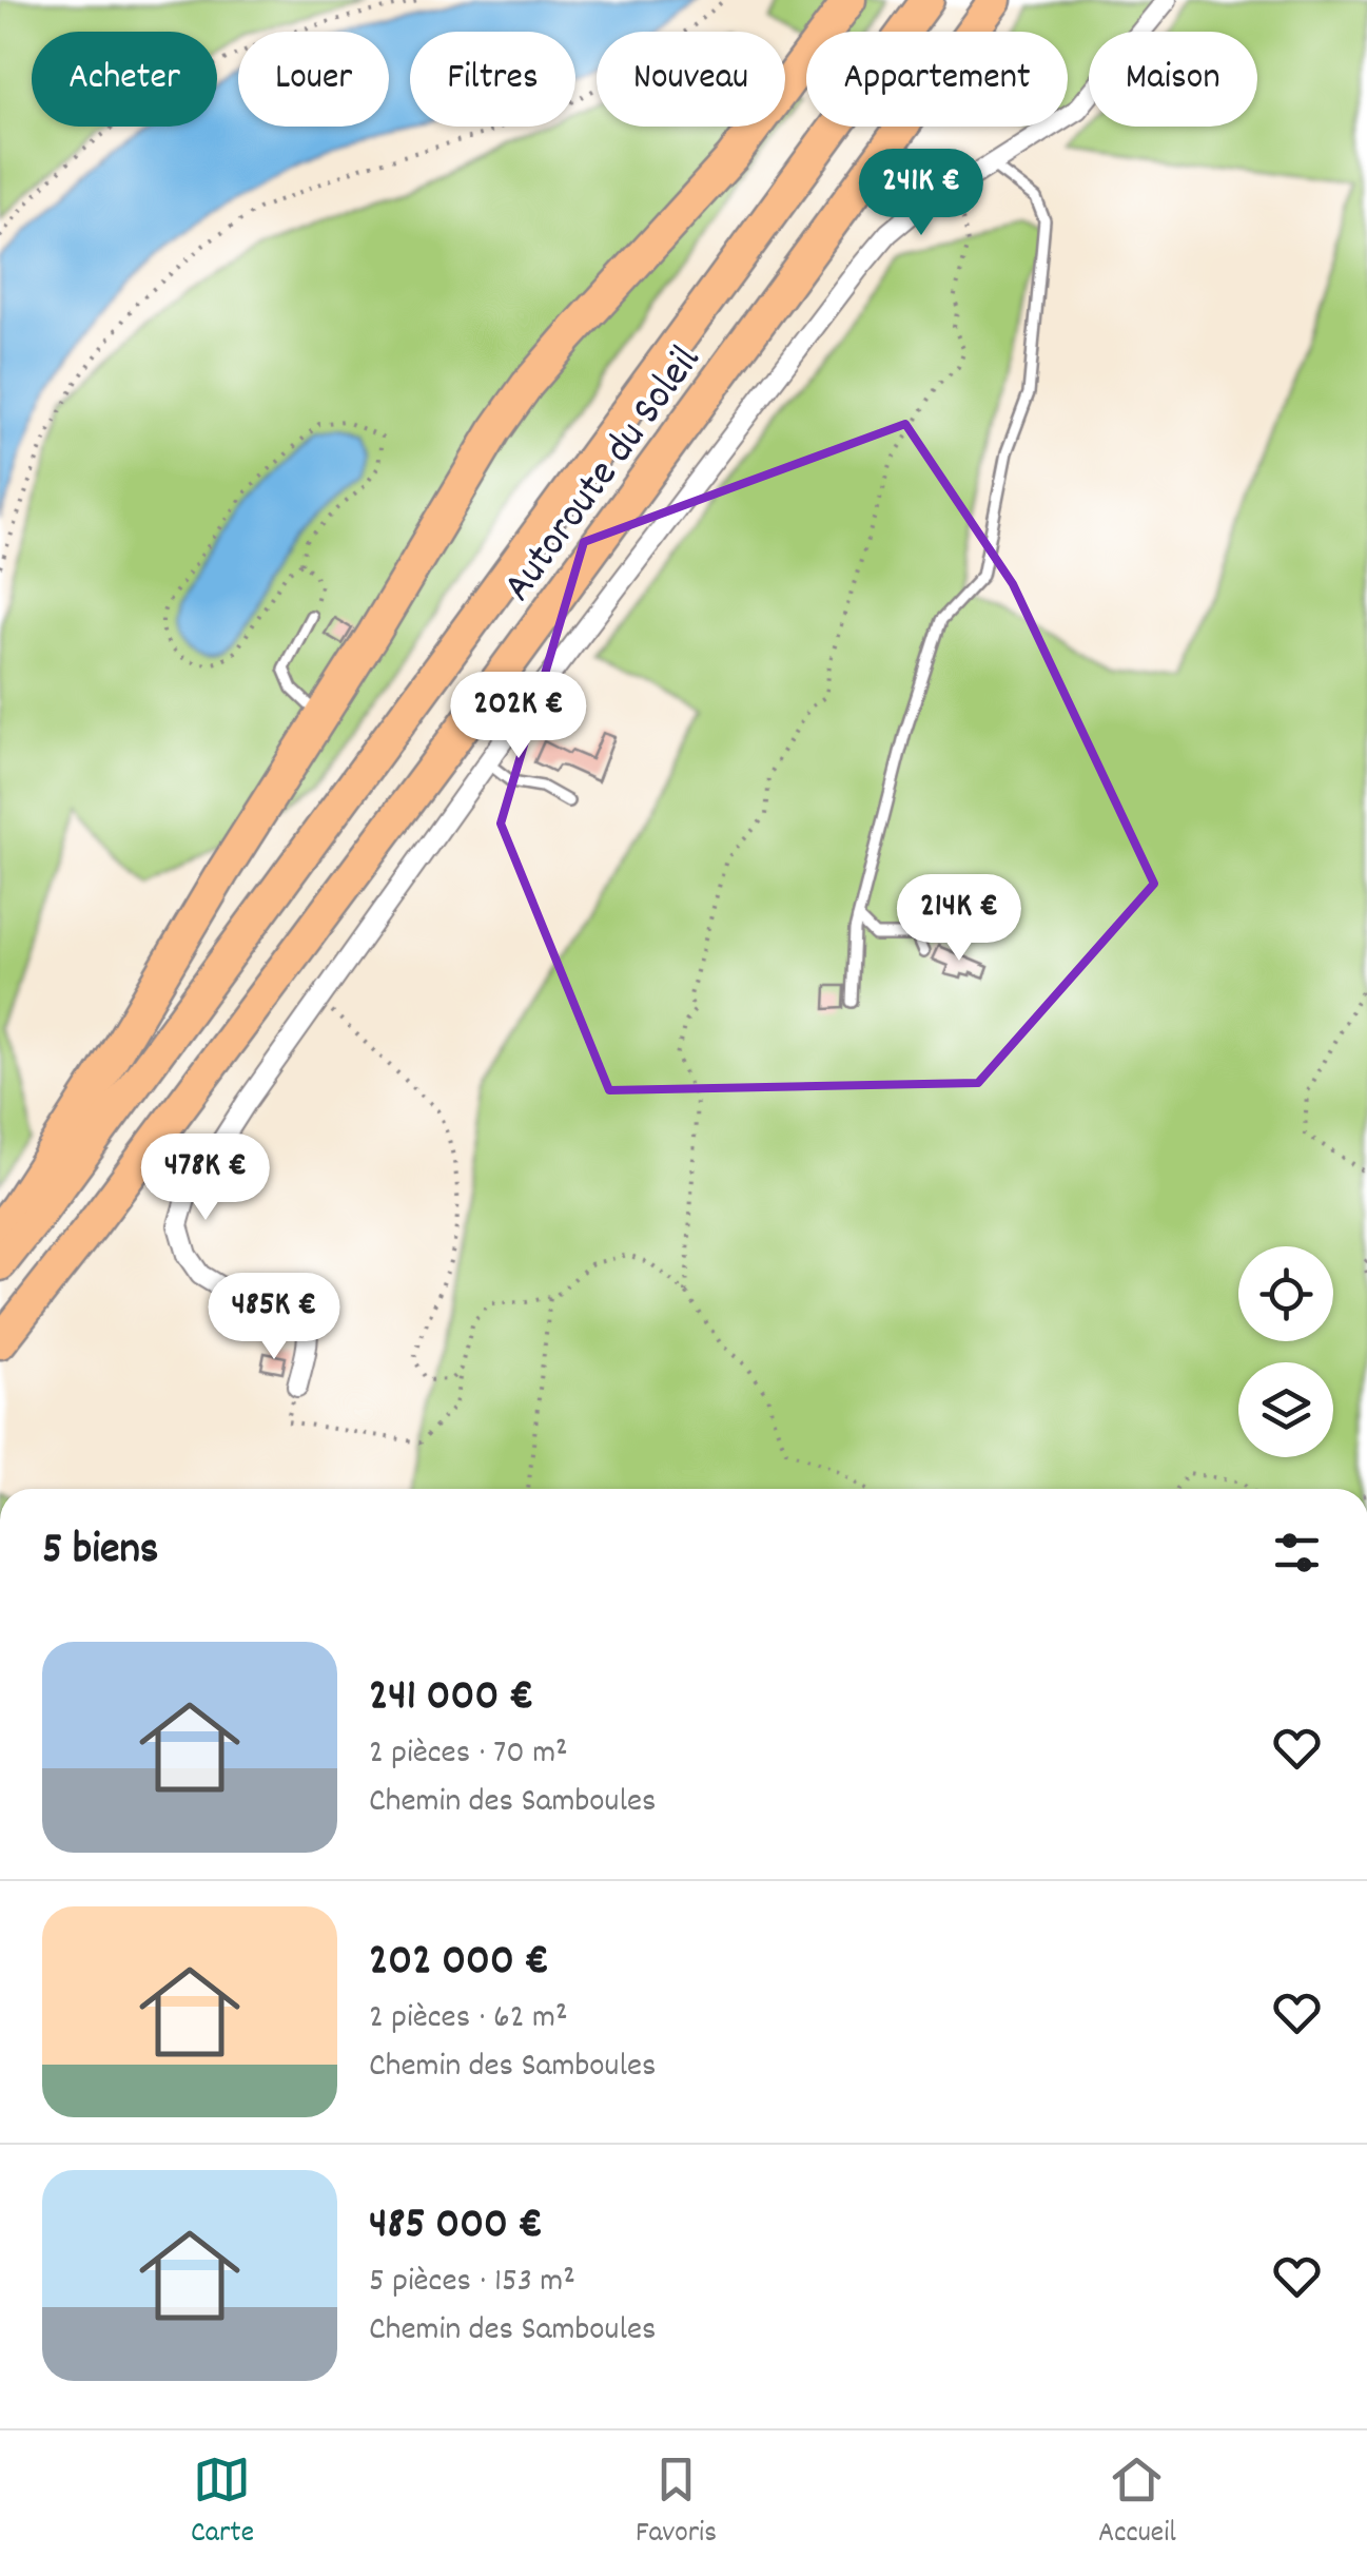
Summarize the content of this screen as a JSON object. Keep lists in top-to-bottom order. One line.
{"streets":{"highway":["Autoroute du Soleil"]},"page":{"chip":["Acheter","Louer","Filtres","Nouveau","Appartement","Maison"],"price":["241K €","202K €","214K €","478K €","485K €"],"heading":"5 biens","list":[{"name":"241 000 €","note":"2 pièces · 70 m² · Chemin des Samboules"},{"name":"202 000 €","note":"2 pièces · 62 m² · Chemin des Samboules"},{"name":"485 000 €","note":"5 pièces · 153 m² · Chemin des Samboules"}],"tabs":["Carte","Favoris","Accueil"]}}
